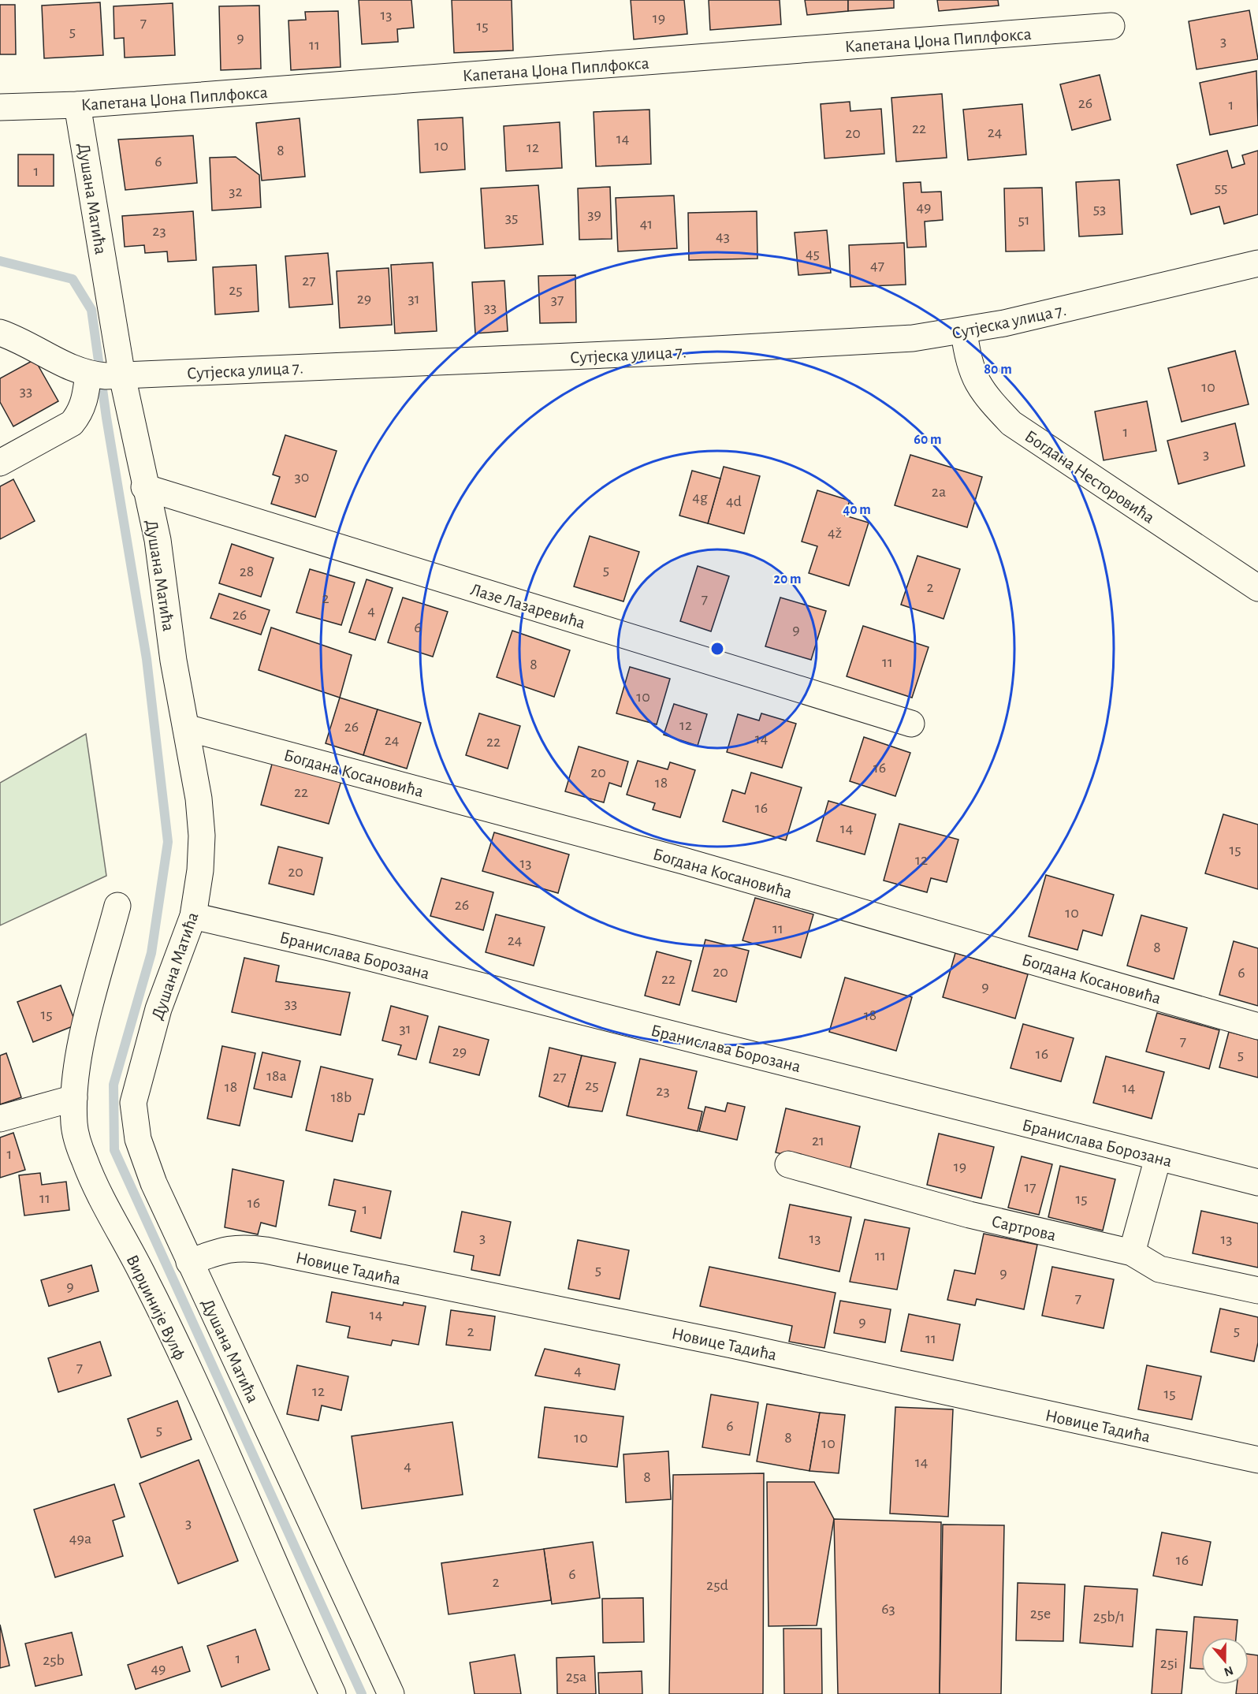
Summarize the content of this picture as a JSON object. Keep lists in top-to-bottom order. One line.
{"streets":{"street":["Капетана Џона Пиплфокса","Душана Матића","Сутјеска улица 7.","Богдана Несторовића","Лазе Лазаревића","Богдана Косановића","Бранислава Борозана","Сартрова","Новице Тадића","Вирџиније Вулф"]},"crossings":[["Капетана Џона Пиплфокса","Душана Матића"],["Душана Матића","Сутјеска улица 7."],["Душана Матића","Лазе Лазаревића"],["Душана Матића","Богдана Косановића"],["Душана Матића","Бранислава Борозана"],["Душана Матића","Новице Тадића"],["Сутјеска улица 7.","Богдана Несторовића"]],"house_numbers":["13","19","7","15","5","9","3","11","26","1","22","24","20","14","10","12","8","6","1","55","32","49","53","39","35","51","41","23","43","45","47","27","25","29","31","37","33","10","33","1","3","30","2a","4g","4d","4ž","5","28","2","2","7","4","26","6","9","11","8","10","12","26","14","24","22","16","20","18","22","16","14","15","12","13","20","26","10","11","24","8","20","6","22","9","33","15","18","31","7","29","16","5","18a","27","25","18","14","23","18b","21","1","19","17","11","15","16","1","3","13","13","11","5","9","9","7","14","9","5","2","11","7","4","12","15","6","5","10","8","10","14","4","8","3","49a","16","6","2","25d","63","25e","25b/1","1","25b","25i","49","25a"],"north":"bottom","rings":["80 m","60 m","40 m","20 m"]}
